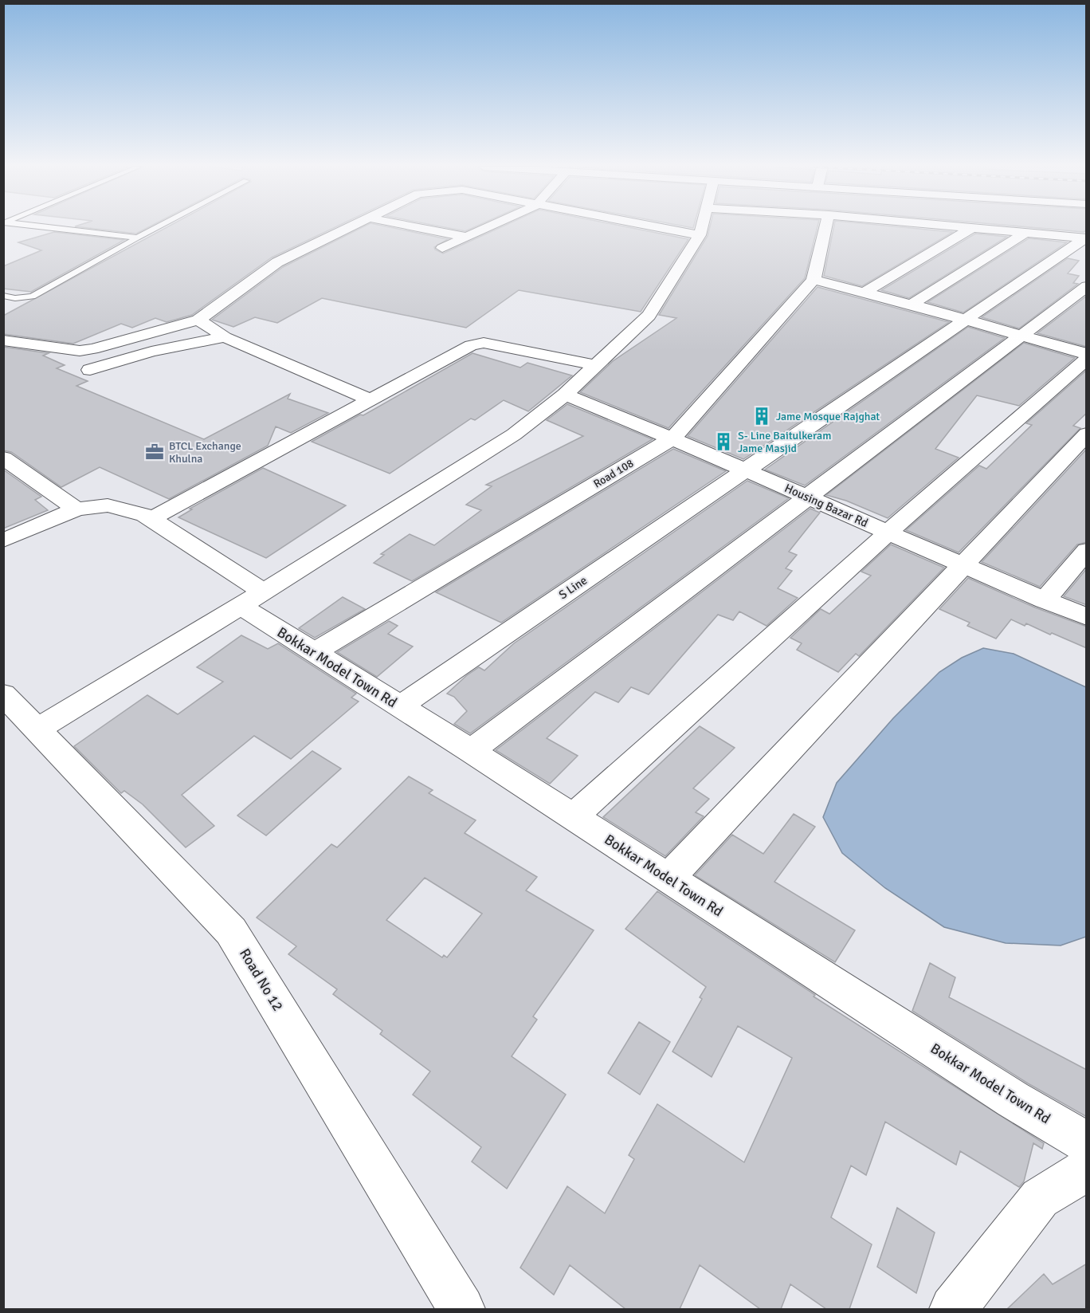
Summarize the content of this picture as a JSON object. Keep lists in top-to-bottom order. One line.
{"streets":{"street":["Road 108","Housing Bazar Rd","S Line","Bokkar Model Town Rd","Road No 12"]},"crossings":[["Road 108","Housing Bazar Rd"],["Road 108","Bokkar Model Town Rd"],["Housing Bazar Rd","S Line"],["S Line","Bokkar Model Town Rd"]],"places":{"building":["Jame Mosque Rajghat","S- Line Baitulkeram Jame Masjid"],"office":["BTCL Exchange Khulna"]}}
